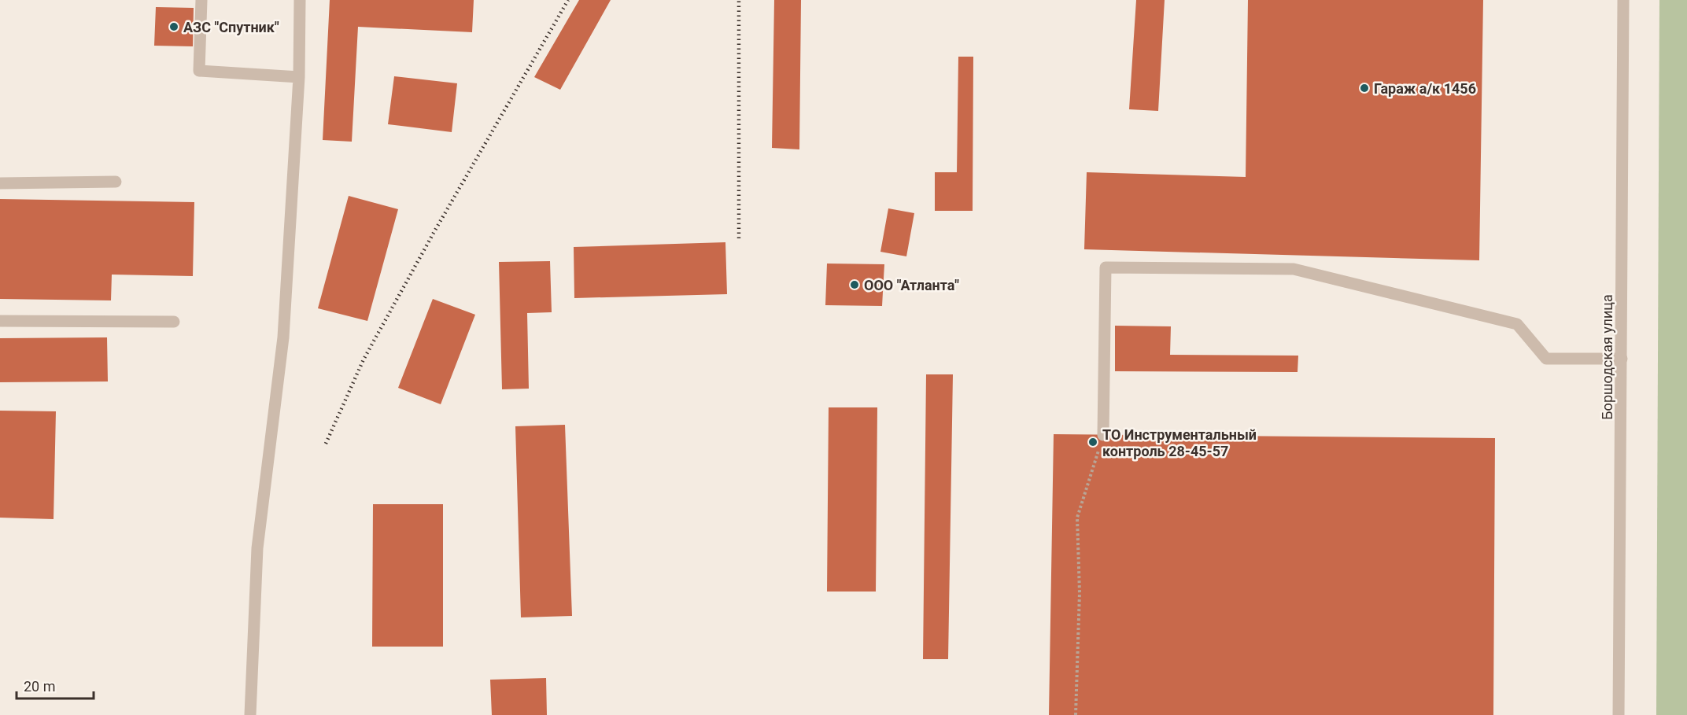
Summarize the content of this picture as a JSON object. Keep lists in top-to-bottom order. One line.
{"streets":{"street":["Боршодская улица"]},"places":["АЗС \"Спутник\"","Гараж а/к 1456","ООО \"Атланта\"","ТО Инструментальный контроль 28-45-57"],"scale_bar":"20 m"}
